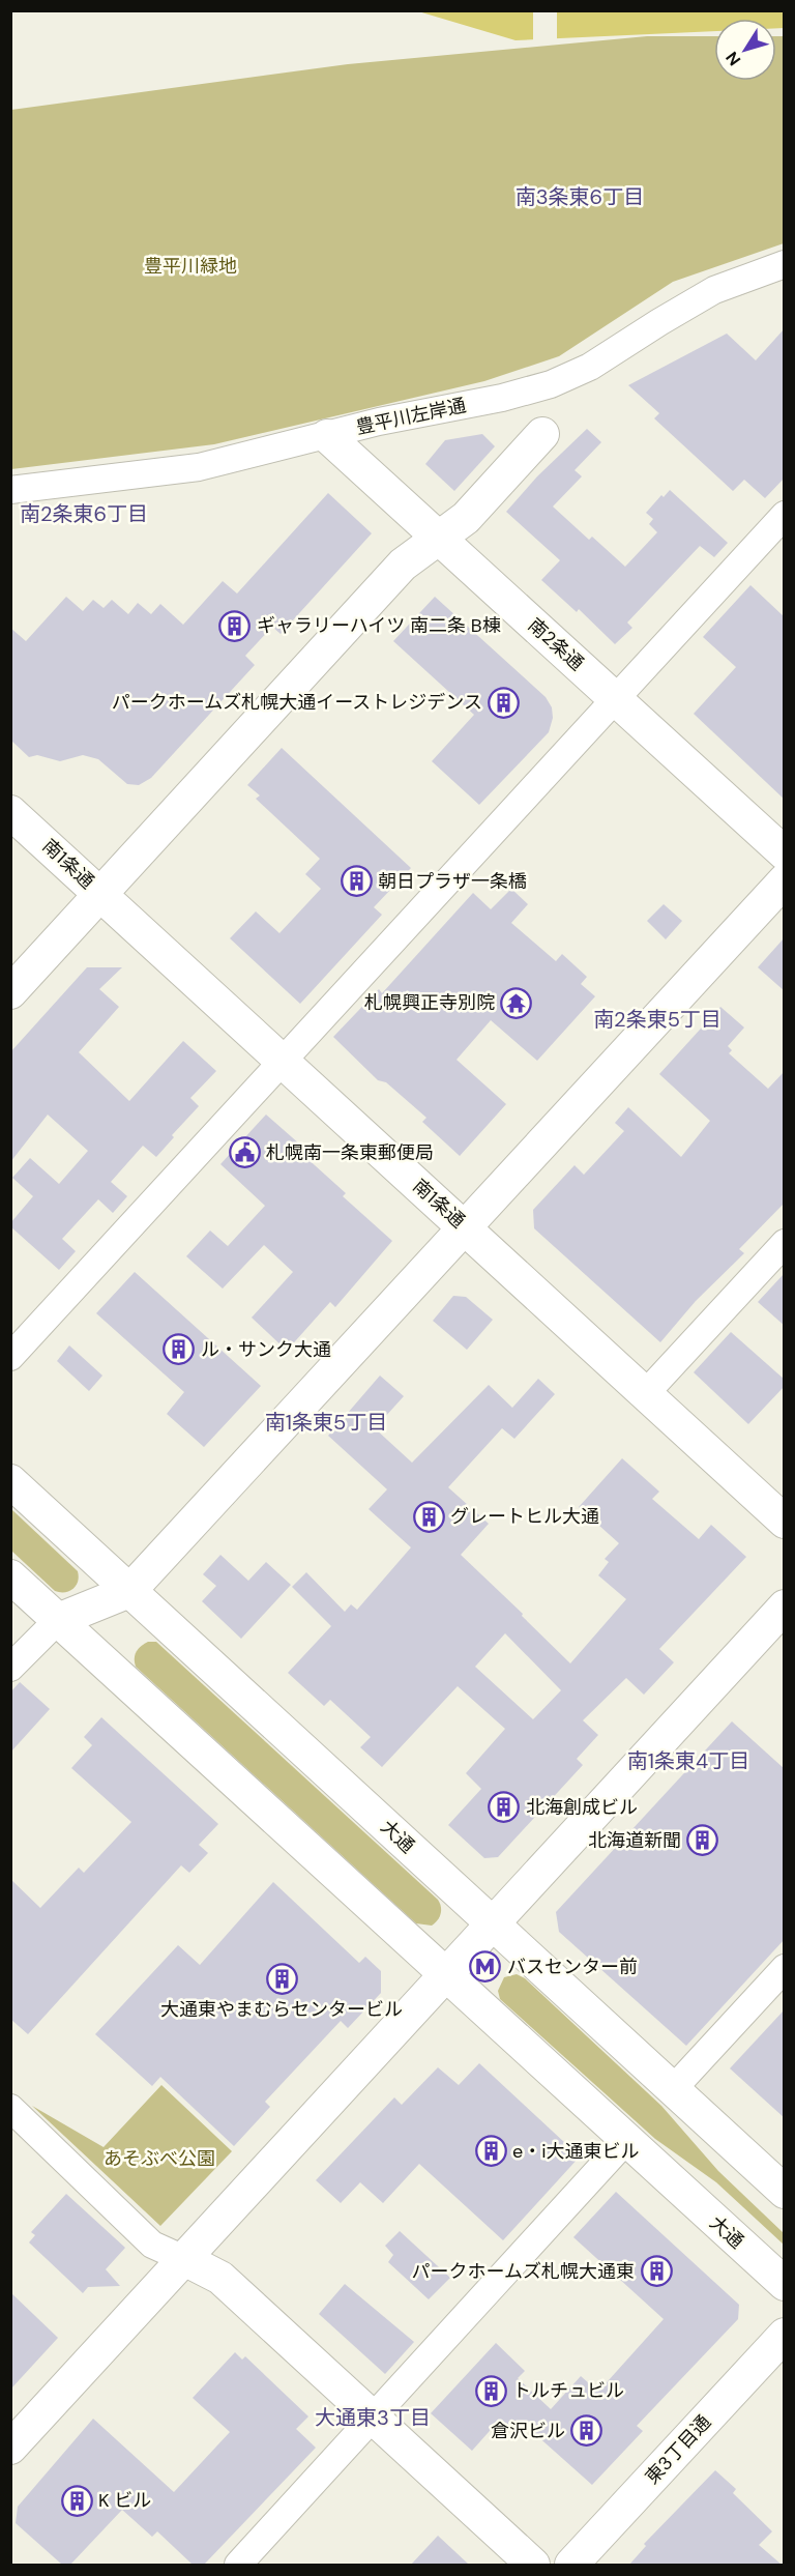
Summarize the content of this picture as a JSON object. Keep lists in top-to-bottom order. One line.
{"streets":{"street":["豊平川左岸通","南2条通","南1条通","大通","東3丁目通"]},"crossings":[["豊平川左岸通","南2条通"]],"districts":["南3条東6丁目","南2条東6丁目","南2条東5丁目","南1条東5丁目","南1条東4丁目","大通東3丁目"],"parks":["豊平川緑地","あそぶべ公園"],"places":{"building":["ギャラリーハイツ 南二条 B棟","パークホームズ札幌大通イーストレジデンス","朝日プラザ一条橋","ル・サンク大通","グレートヒル大通","北海創成ビル","北海道新聞","大通東やまむらセンタービル","e・i大通東ビル","パークホームズ札幌大通東","トルチュビル","倉沢ビル","K ビル"],"temple":["札幌興正寺別院"],"public building":["札幌南一条東郵便局"],"metro station":["バスセンター前"]},"north":"bottom left"}
